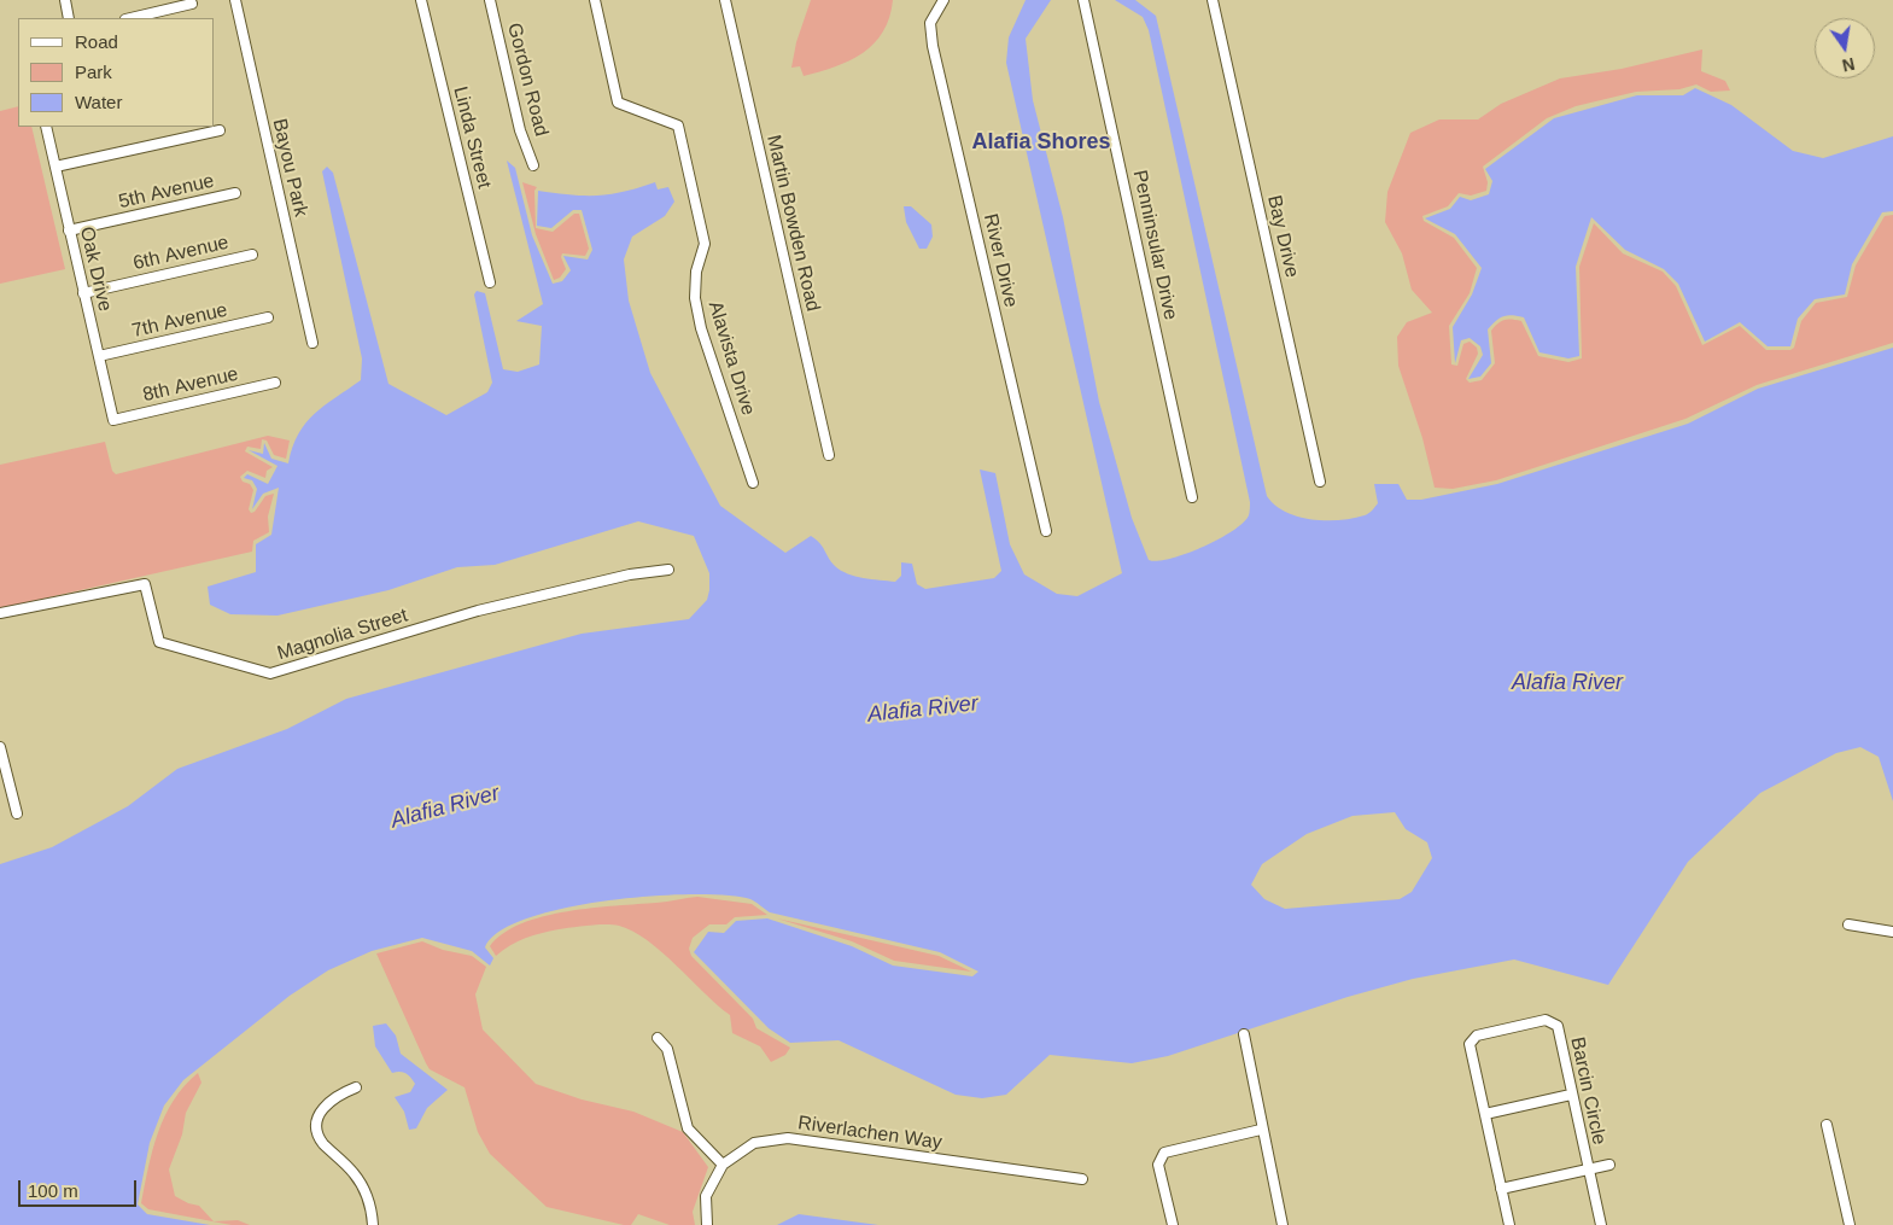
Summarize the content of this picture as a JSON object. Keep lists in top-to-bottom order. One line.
{"streets":{"street":["Gordon Road","Linda Street","Bayou Park","5th Avenue","Martin Bowden Road","Bay Drive","Penninsular Drive","6th Avenue","River Drive","Oak Drive","7th Avenue","Alavista Drive","8th Avenue","Magnolia Street","Barcin Circle","Riverlachen Way"]},"crossings":[["5th Avenue","Oak Drive"],["6th Avenue","Oak Drive"],["Oak Drive","7th Avenue"],["Oak Drive","8th Avenue"]],"districts":["Alafia Shores"],"water":["Alafia River"],"legend":["Road","Park","Water"],"scale_bar":"100 m","north":"bottom"}
